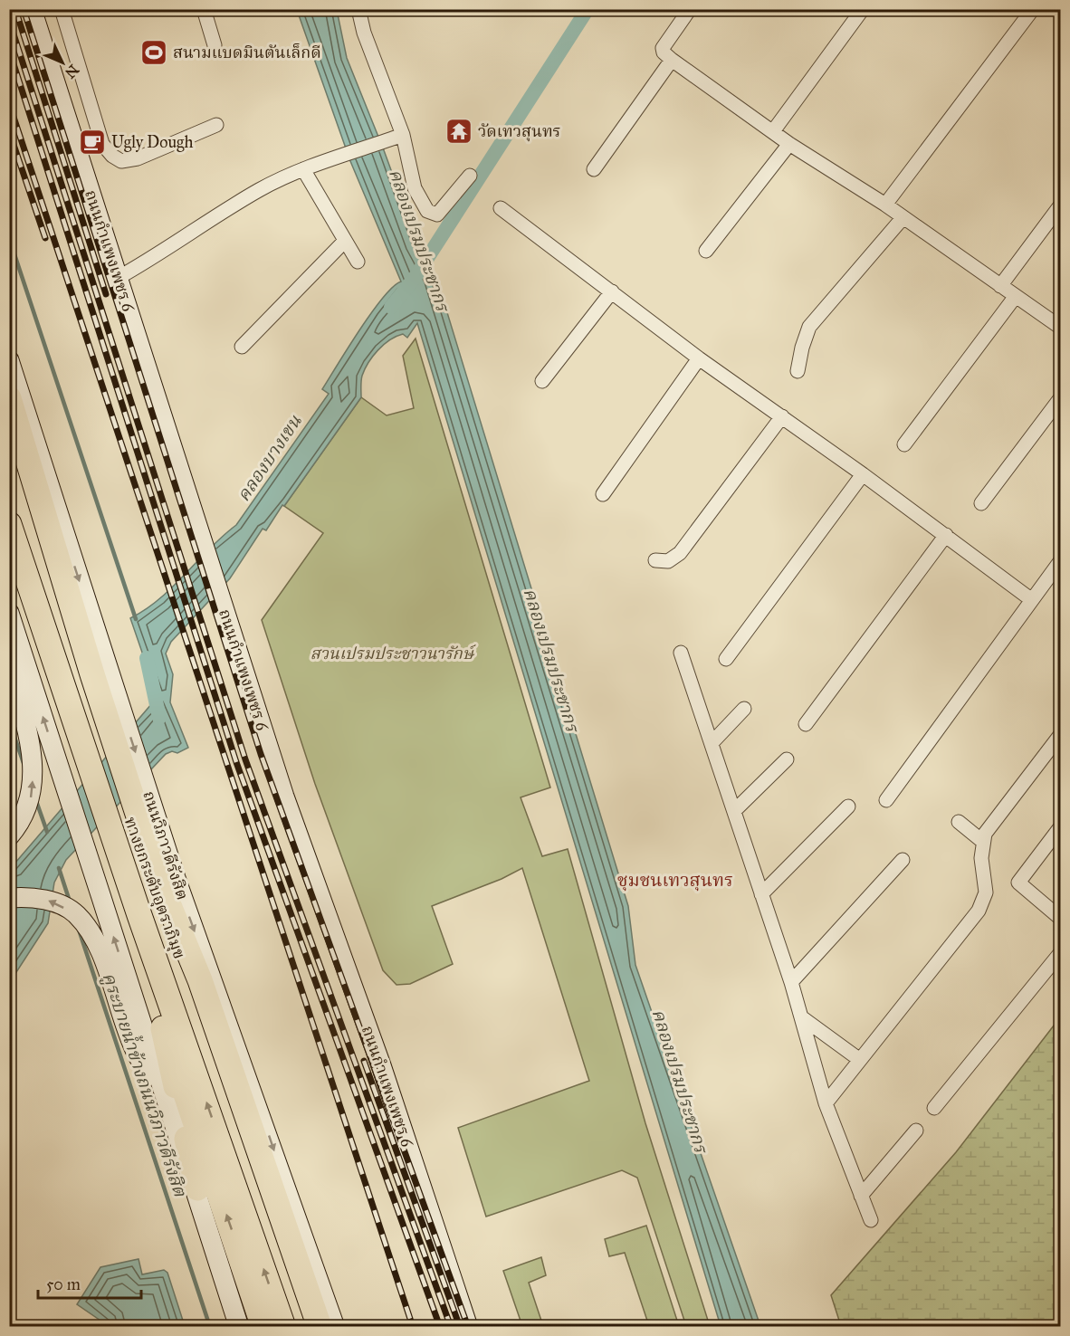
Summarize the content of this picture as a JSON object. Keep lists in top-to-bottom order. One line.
{"streets":{"highway":["ถนนวิภาวดีรังสิต","ทางยกระดับอุตราภิมุข"],"main road":["ถนนกำแพงเพชร 6"]},"districts":["ชุมชนเทวสุนทร"],"water":["คลองเปรมประชากร","คลองบางเขน","คูระบายน้ำข้างถนนวิภาวดีรังสิต"],"parks":["สวนเปรมประชาวนารักษ์"],"places":{"sports":["สนามแบดมินตันเล็กดี"],"temple":["วัดเทวสุนทร"],"cafe":["Ugly Dough"]},"scale_bar":"50 m","north":"bottom right"}
